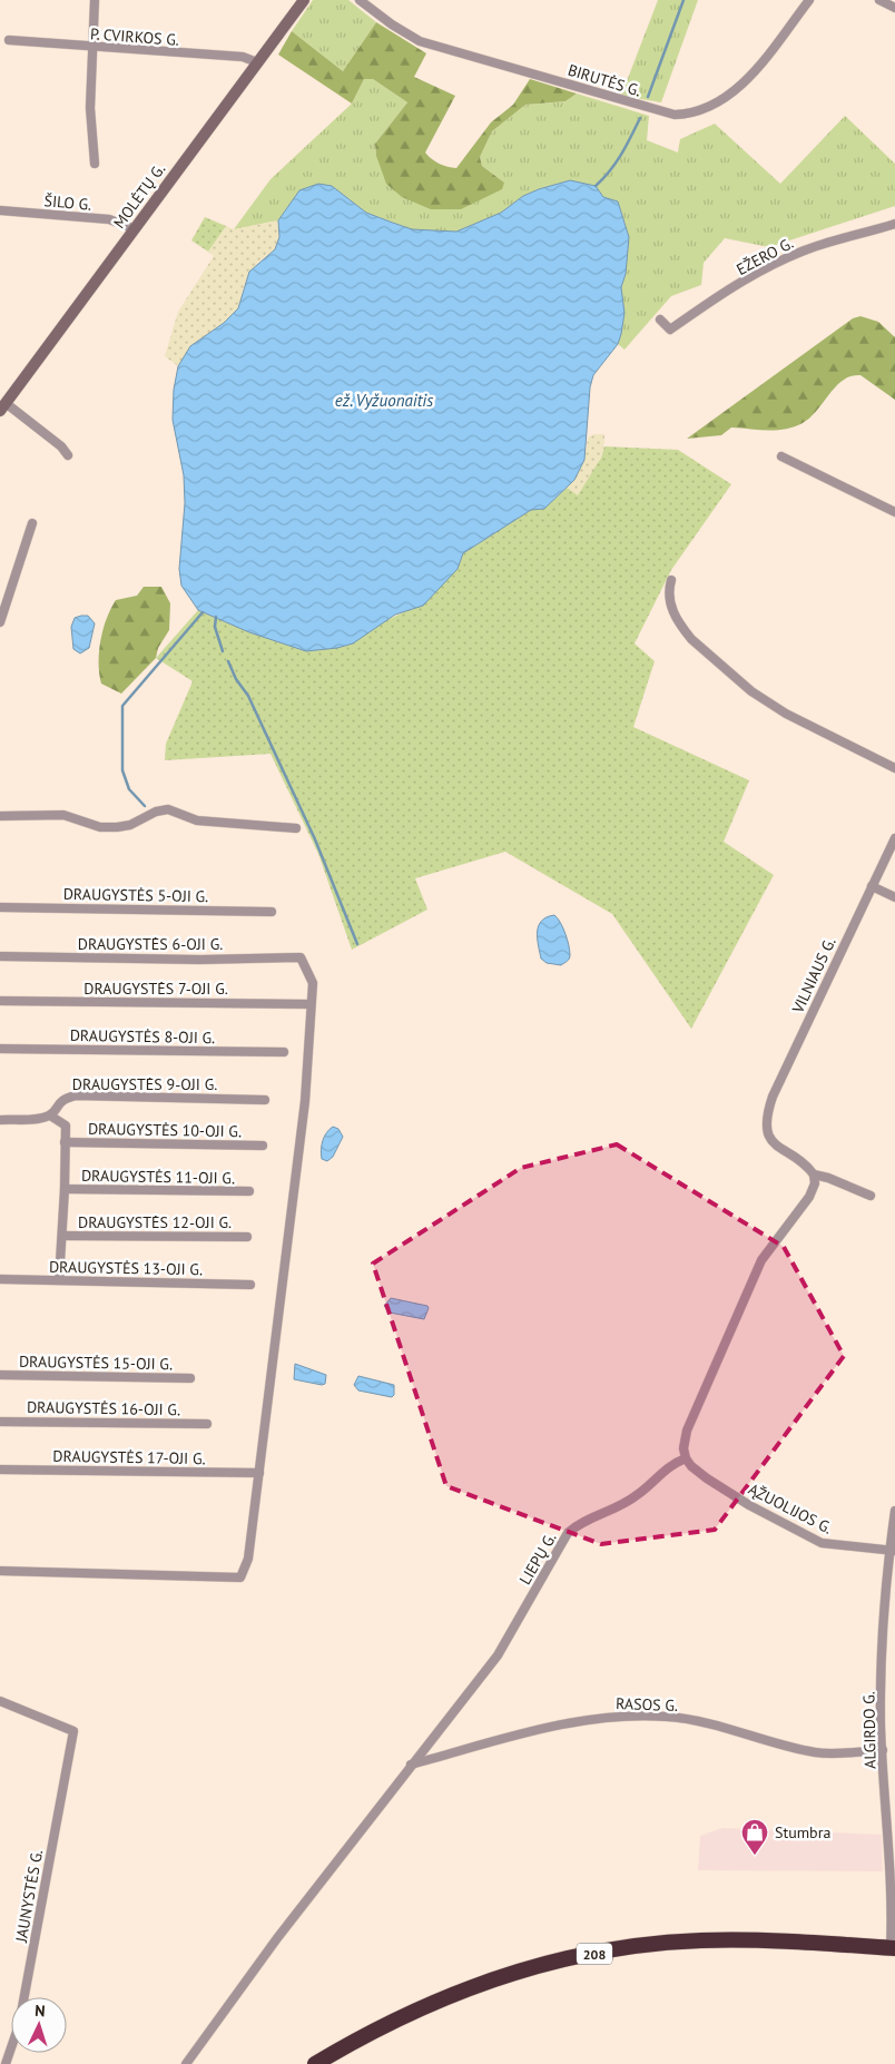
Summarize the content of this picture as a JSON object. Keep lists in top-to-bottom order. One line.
{"streets":{"highway":["208"],"street":["P. CVIRKOS G.","BIRUTĖS G.","MOLĖTŲ G.","ŠILO G.","EŽERO G.","DRAUGYSTĖS 5-OJI G.","DRAUGYSTĖS 6-OJI G.","VILNIAUS G.","DRAUGYSTĖS 7-OJI G.","DRAUGYSTĖS 8-OJI G.","DRAUGYSTĖS 9-OJI G.","DRAUGYSTĖS 10-OJI G.","DRAUGYSTĖS 11-OJI G.","DRAUGYSTĖS 12-OJI G.","DRAUGYSTĖS 13-OJI G.","DRAUGYSTĖS 15-OJI G.","DRAUGYSTĖS 16-OJI G.","DRAUGYSTĖS 17-OJI G.","ĄŽUOLIJOS G.","LIEPŲ G.","RASOS G.","ALGIRDO G.","JAUNYSTĖS G."]},"crossings":[["P. CVIRKOS G.","MOLĖTŲ G."],["MOLĖTŲ G.","ŠILO G."],["DRAUGYSTĖS 6-OJI G.","DRAUGYSTĖS 7-OJI G."],["ĄŽUOLIJOS G.","LIEPŲ G."],["ĄŽUOLIJOS G.","ALGIRDO G."],["LIEPŲ G.","RASOS G."],["RASOS G.","ALGIRDO G."],["ALGIRDO G.","208"]],"water":["ež. Vyžuonaitis"],"places":{"shop":["Stumbra"]},"north":"top"}
